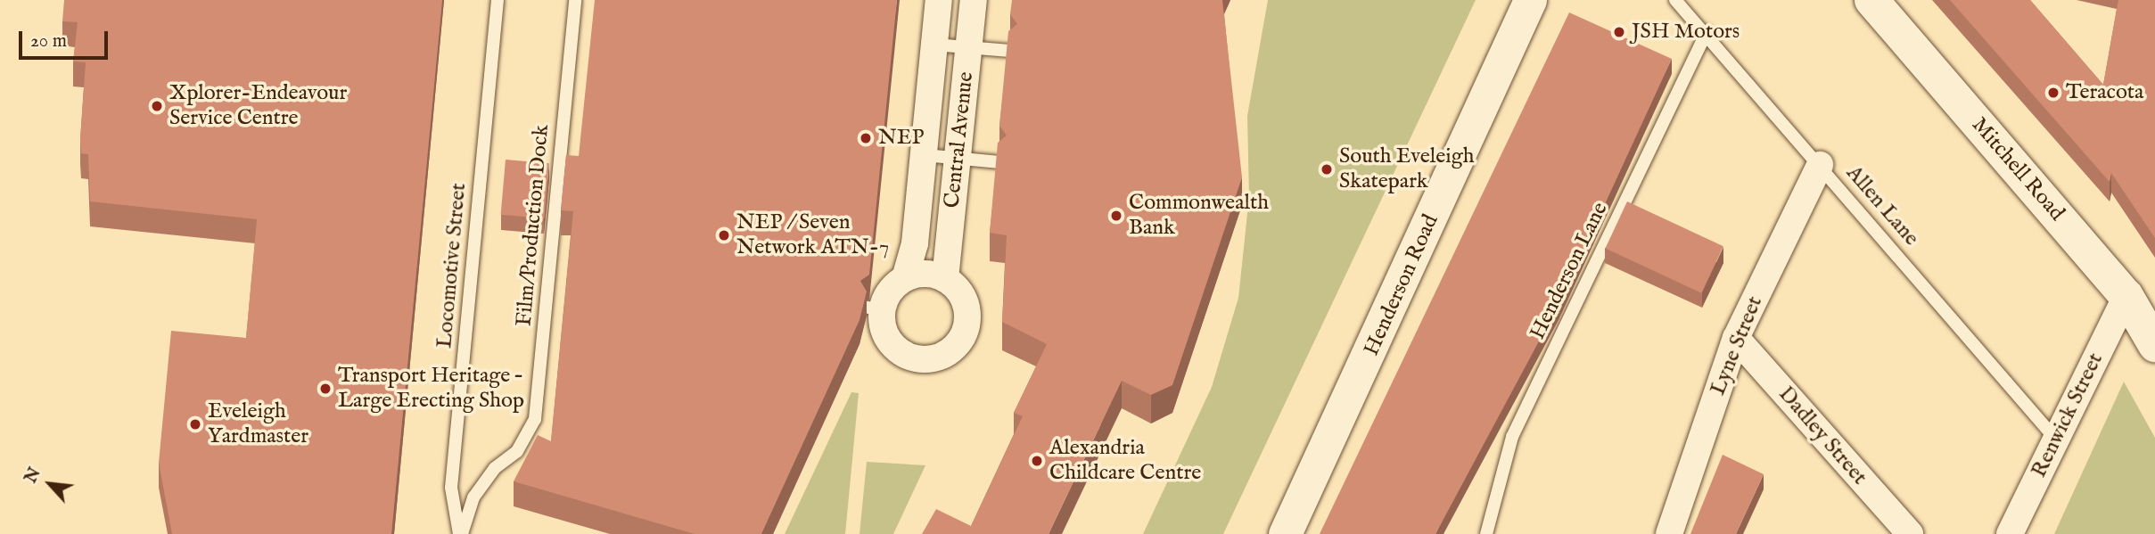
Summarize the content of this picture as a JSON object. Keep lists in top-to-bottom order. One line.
{"streets":{"main road":["Mitchell Road"],"street":["Central Avenue","Henderson Road","Lyne Street","Renwick Street","Dadley Street"],"lane":["Allen Lane","Film/Production Dock","Locomotive Street","Henderson Lane"]},"crossings":[["Mitchell Road","Renwick Street"],["Allen Lane","Henderson Lane"],["Allen Lane","Lyne Street"],["Allen Lane","Renwick Street"],["Film/Production Dock","Locomotive Street"],["Lyne Street","Dadley Street"]],"places":["JSH Motors","Teracota","Xplorer-Endeavour Service Centre","NEP","South Eveleigh Skatepark","Commonwealth Bank","NEP / Seven Network ATN-7","Transport Heritage – Large Erecting Shop","Eveleigh Yardmaster","Alexandria Childcare Centre"],"scale_bar":"20 m","north":"top left"}
